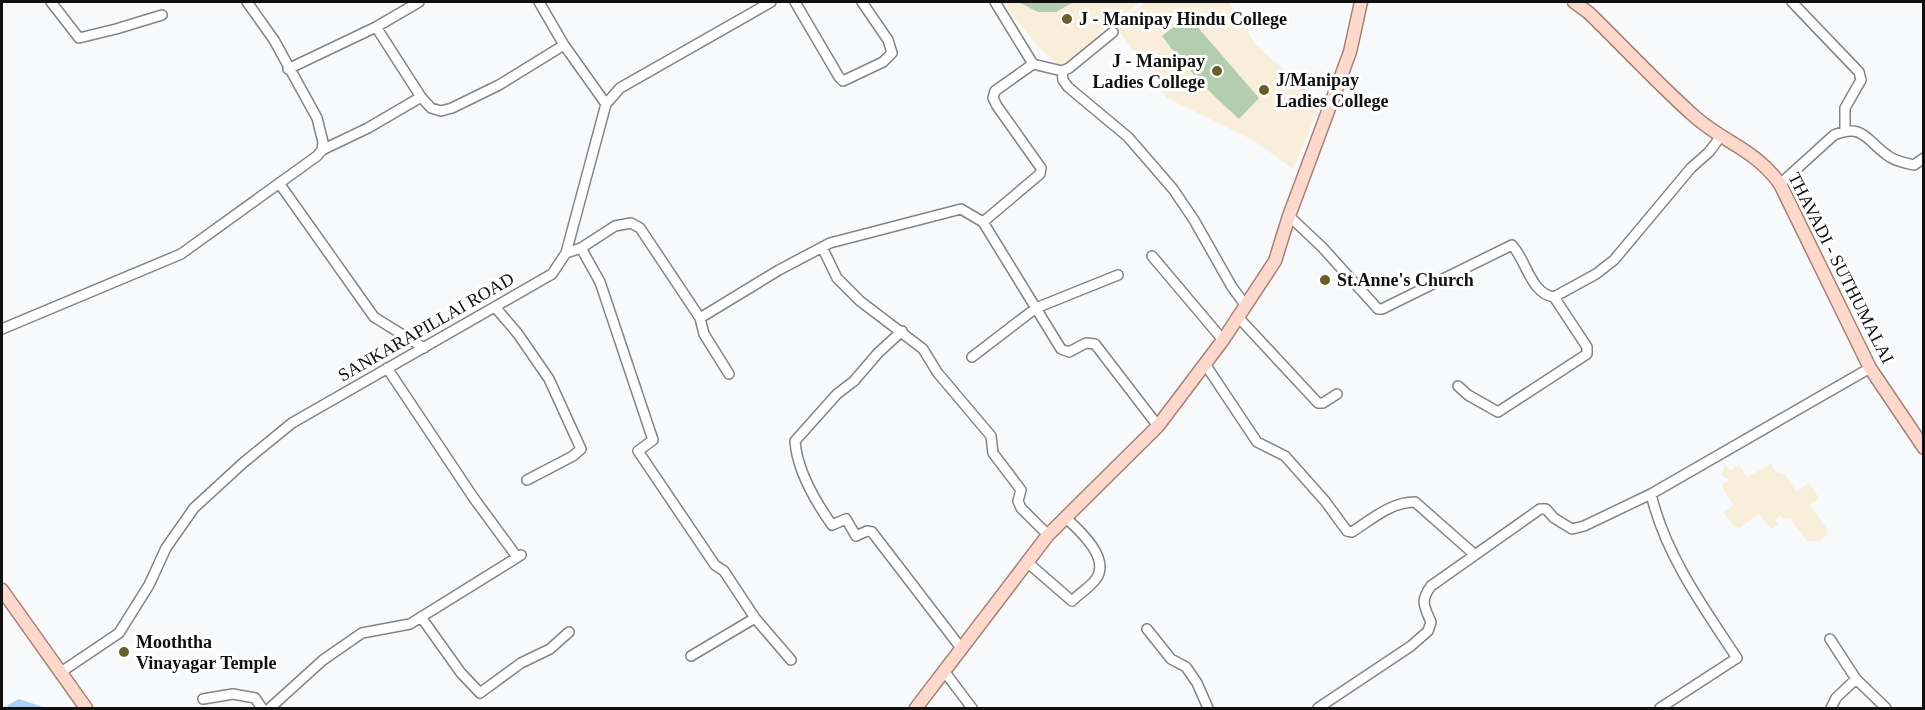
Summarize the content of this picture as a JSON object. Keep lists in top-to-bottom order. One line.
{"streets":{"main road":["THAVADI - SUTHUMALAI"],"street":["SANKARAPILLAI ROAD"]},"places":["J - Manipay Hindu College","J - Manipay Ladies College","J/Manipay Ladies College","St.Anne's Church","Mooththa Vinayagar Temple"]}
